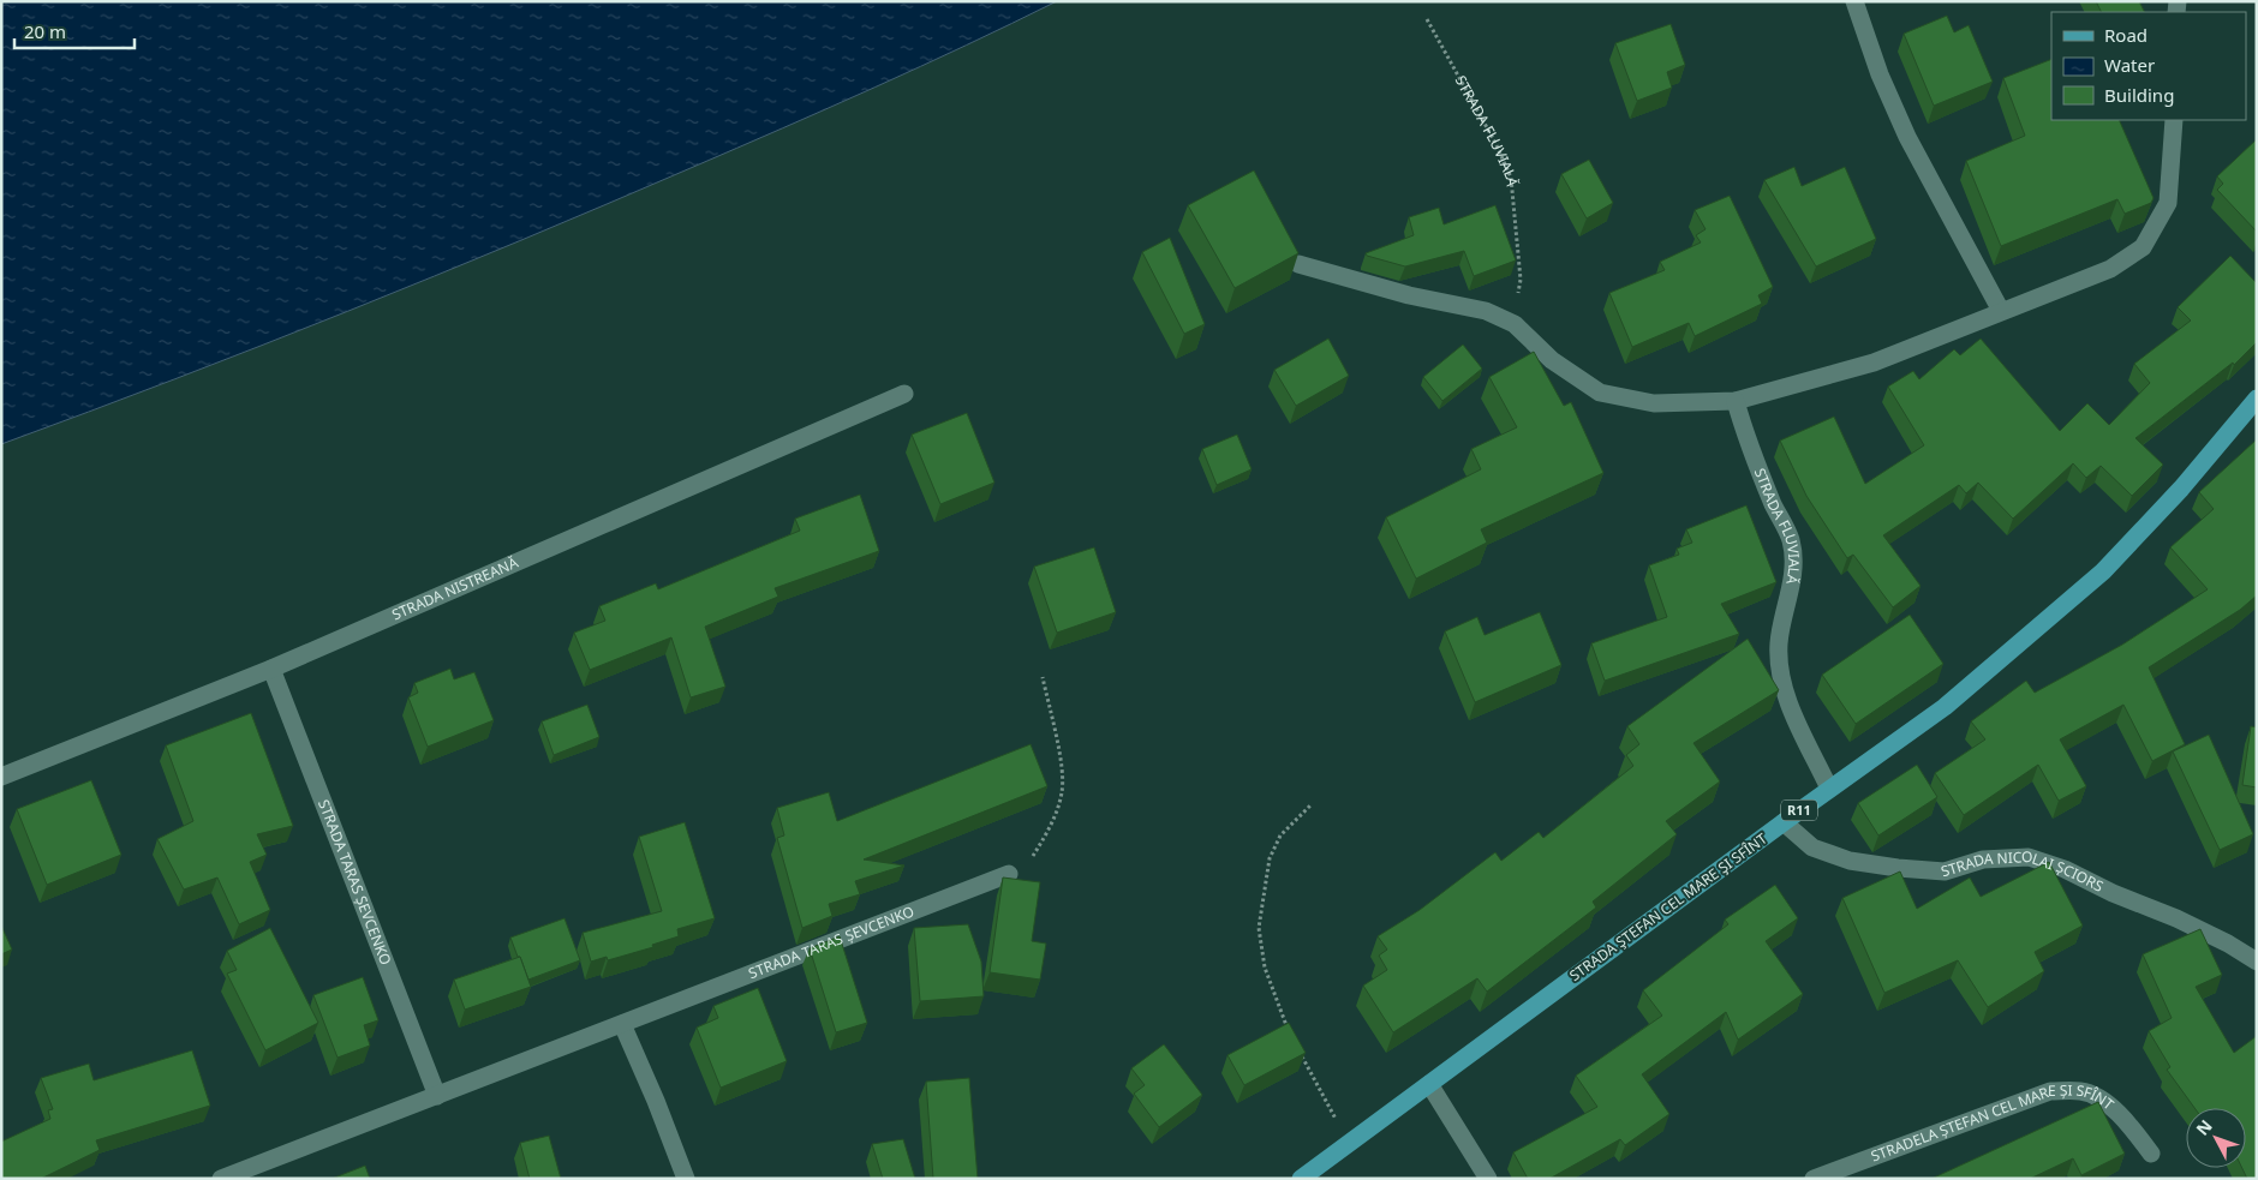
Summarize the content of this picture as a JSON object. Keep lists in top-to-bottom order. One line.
{"streets":{"main road":["R11","STRADA ŞTEFAN CEL MARE ŞI SFÎNT"],"street":["STRADA FLUVIALĂ","STRADA NISTREANĂ","STRADA NICOLAI ȘCIORS","STRADA TARAS ȘEVCENKO","STRADELA ȘTEFAN CEL MARE ȘI SFÎNT"]},"crossings":[["STRADA FLUVIALĂ","STRADA ŞTEFAN CEL MARE ŞI SFÎNT"],["STRADA NISTREANĂ","STRADA TARAS ȘEVCENKO"],["STRADA NICOLAI ȘCIORS","STRADA ŞTEFAN CEL MARE ŞI SFÎNT"]],"legend":["Road","Water","Building"],"scale_bar":"20 m","north":"top left"}
